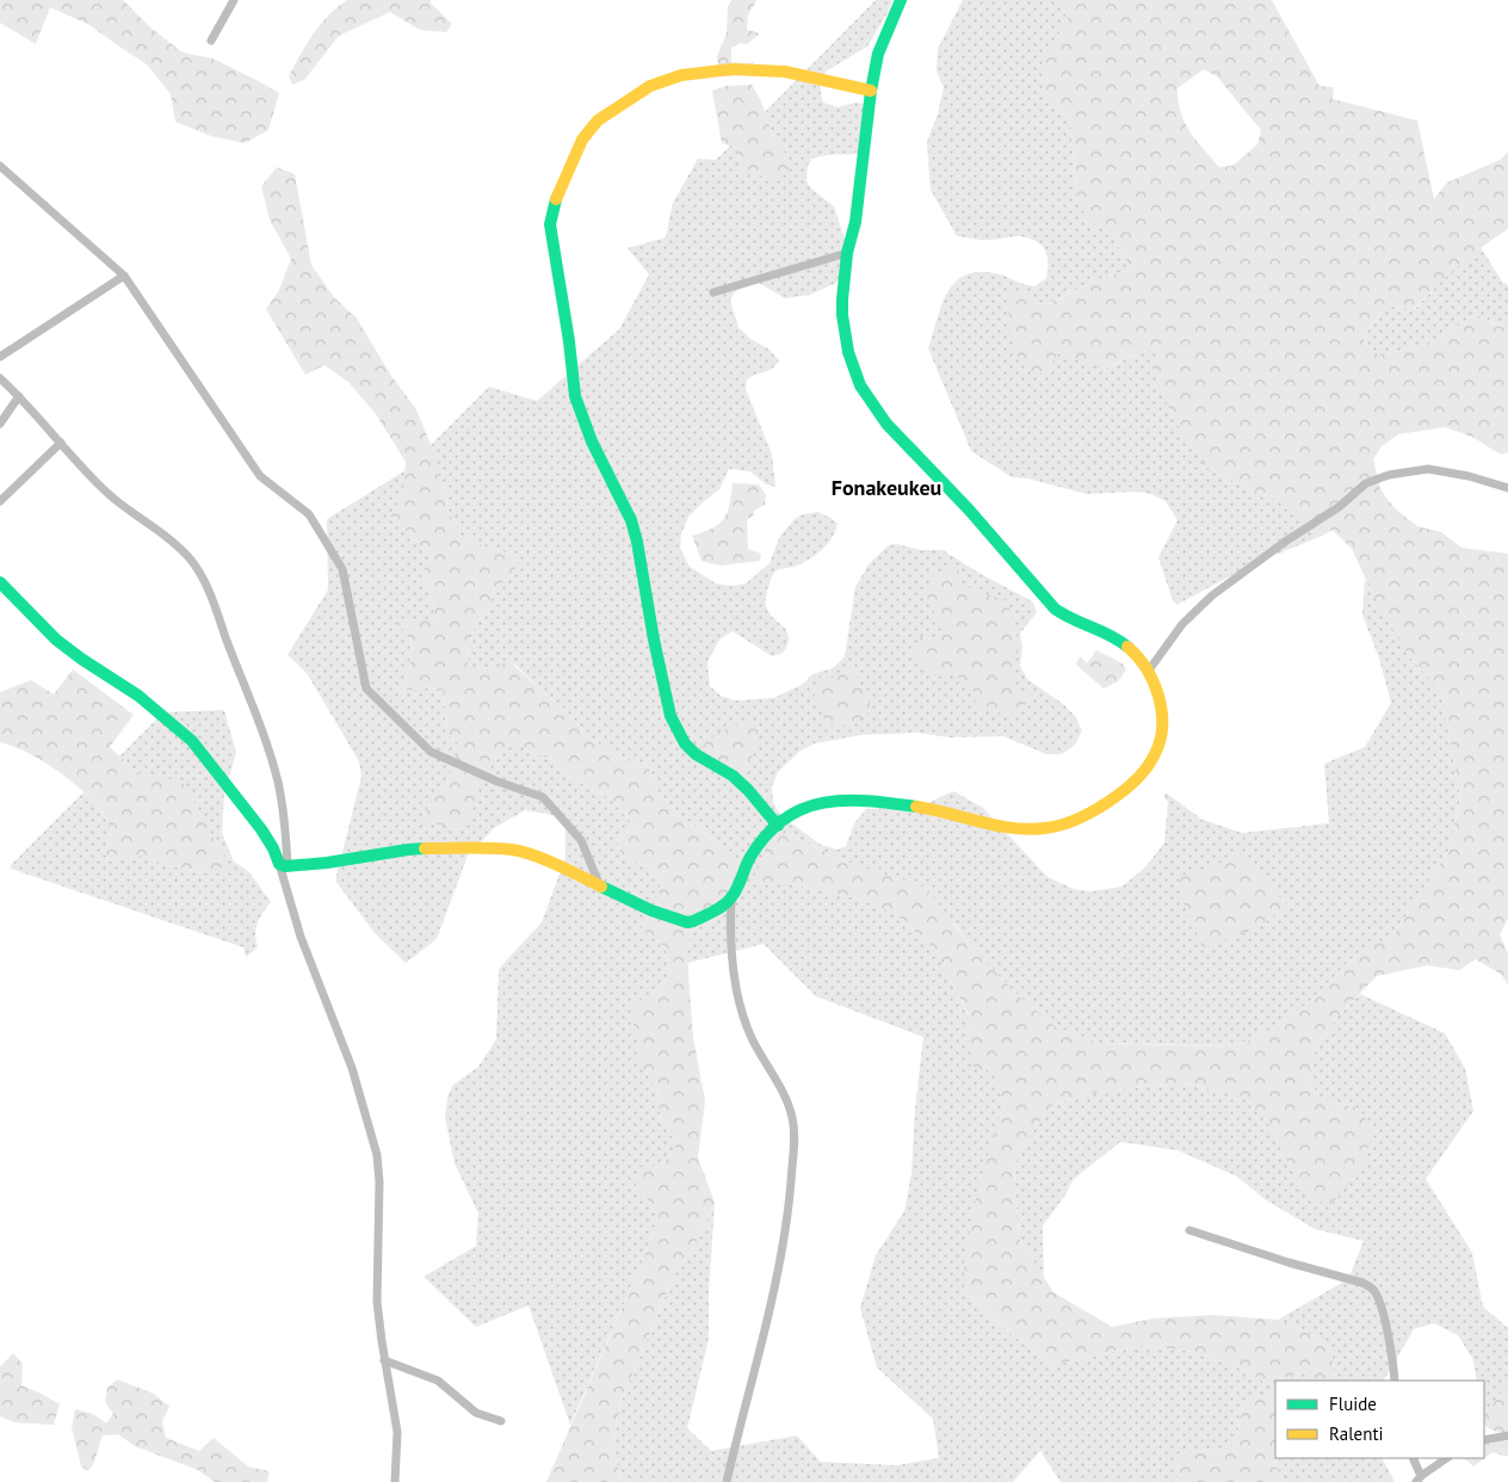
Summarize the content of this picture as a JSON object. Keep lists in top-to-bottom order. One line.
{"districts":["Fonakeukeu"],"legend":["Fluide","Ralenti"]}
